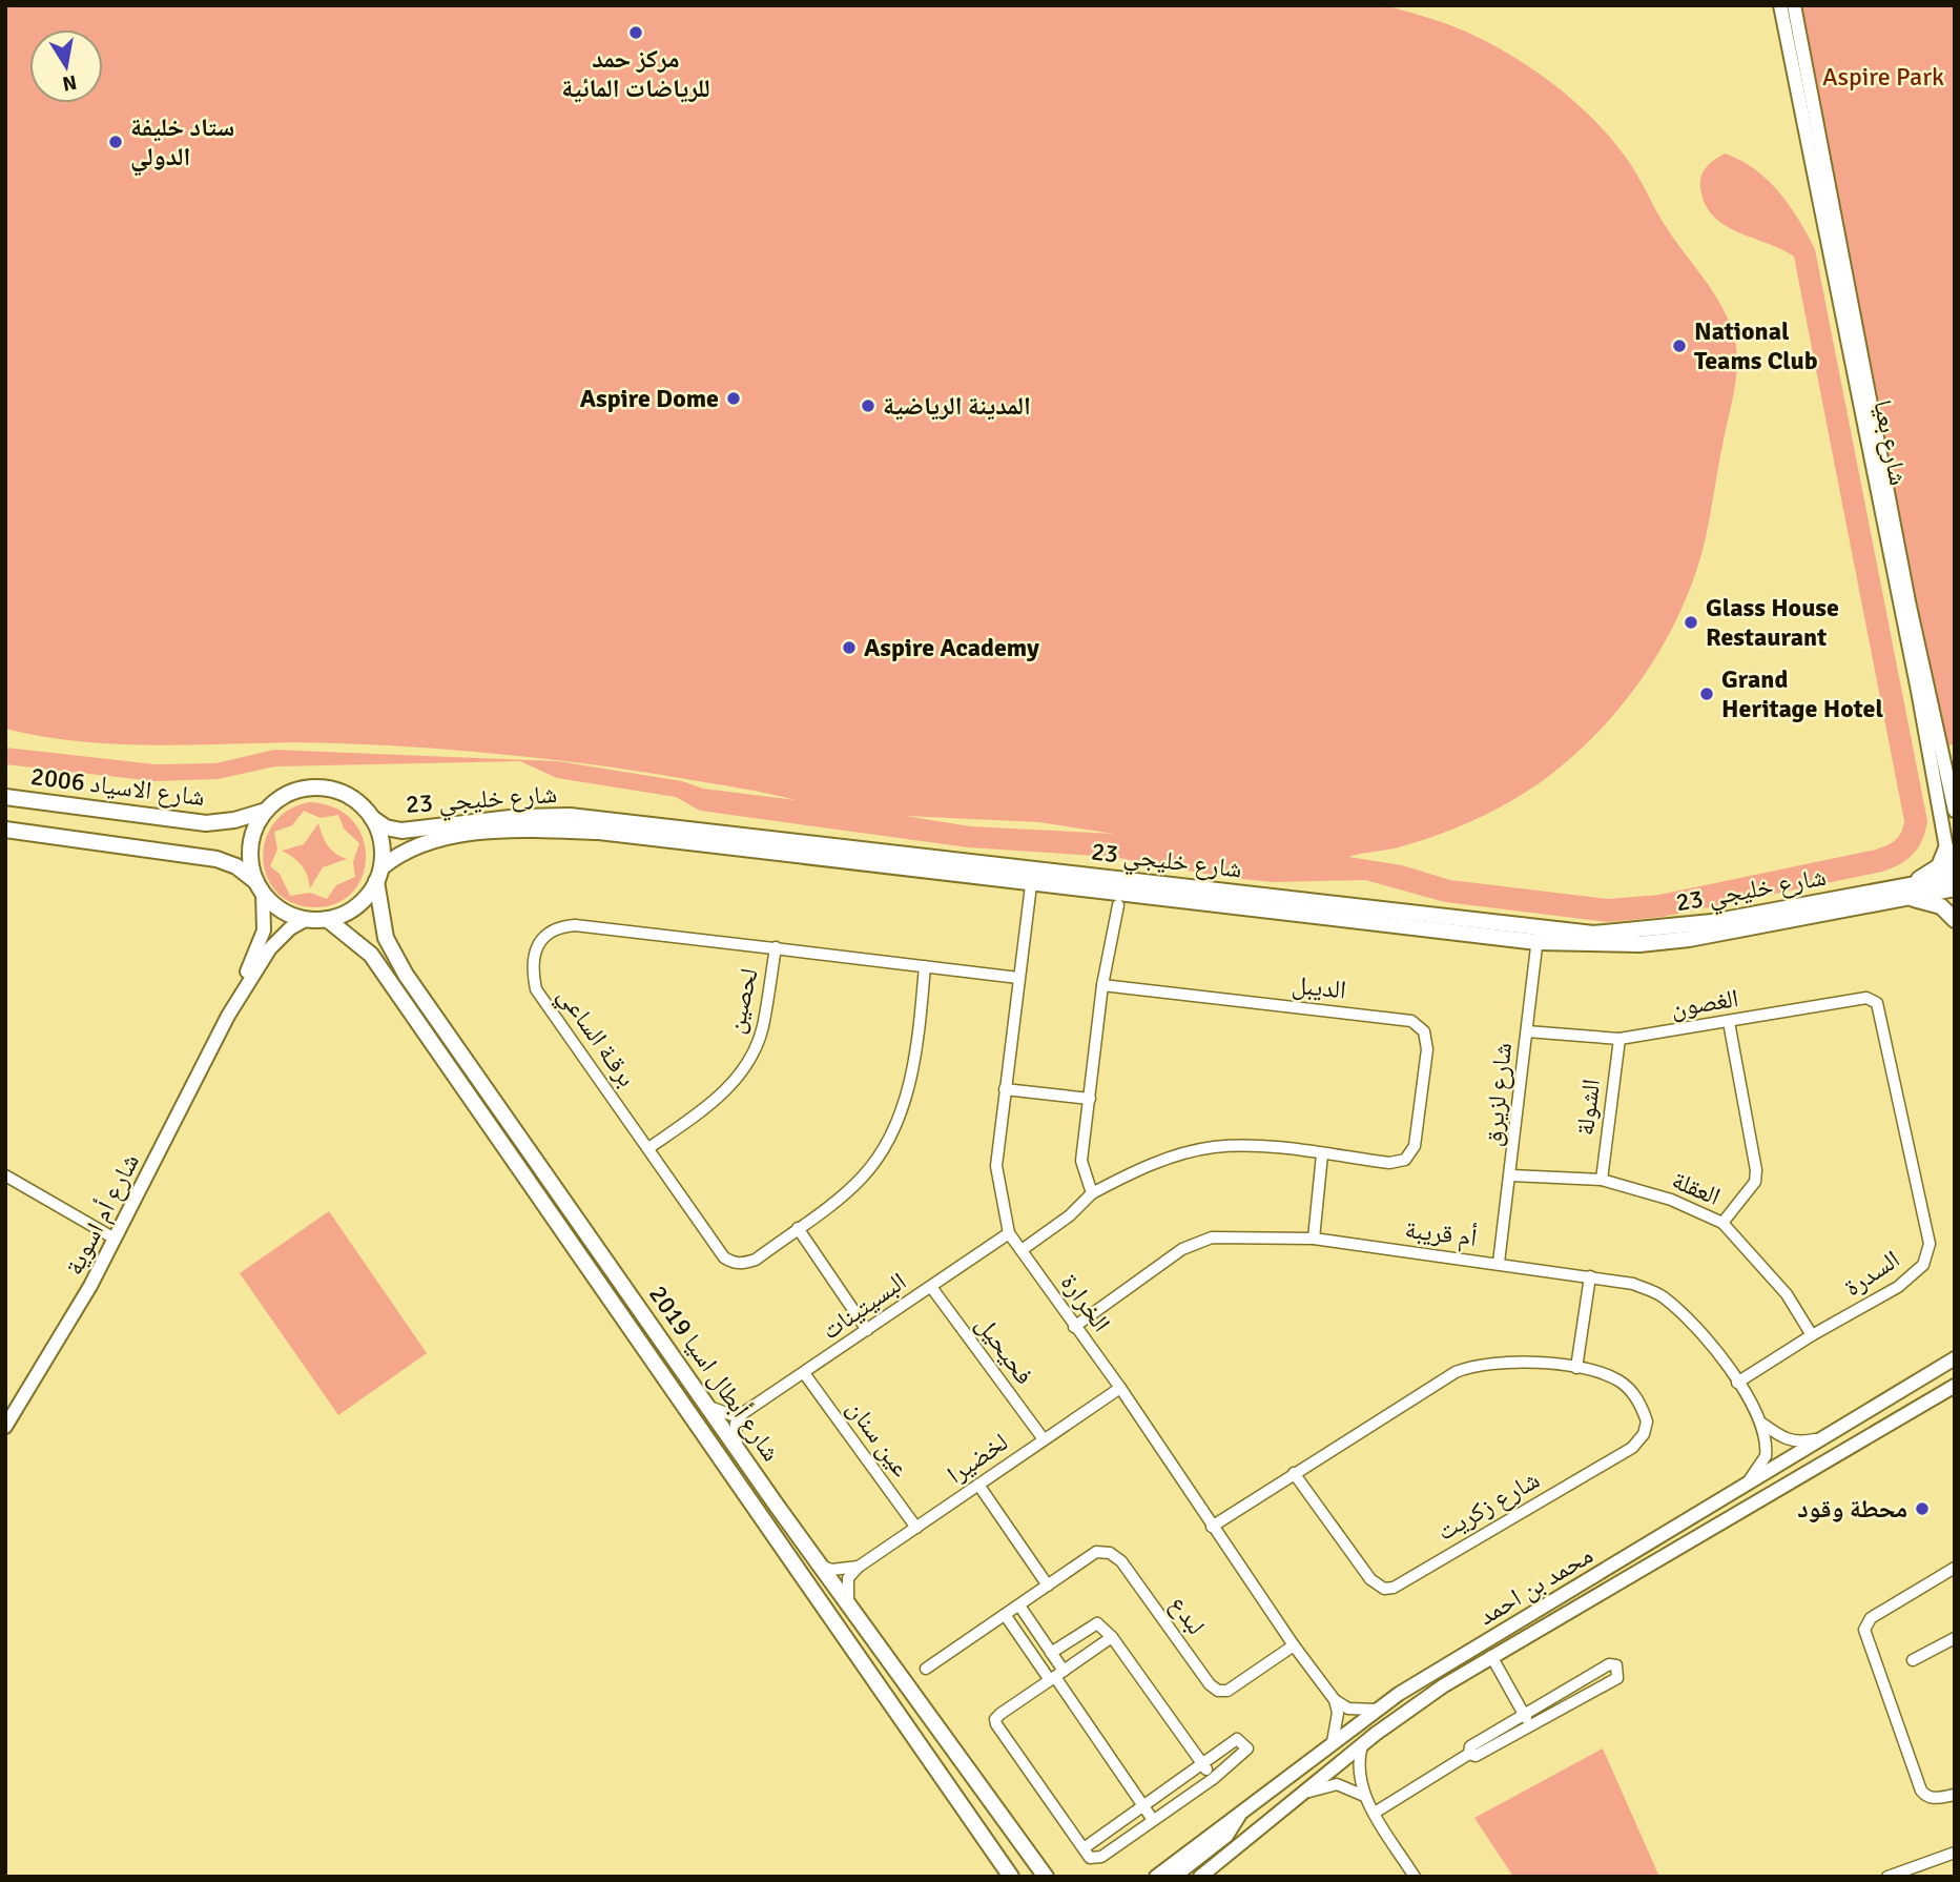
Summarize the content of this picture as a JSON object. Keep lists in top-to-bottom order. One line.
{"streets":{"main road":["شارع الاسياد 2006","شارع خليجي 23","شارع أبطال اسيا 2019"],"street":["شارع بعيا","الديبل","لحصين","الغصون","برقـة الساعي","شارع لزيرق","الشولة","العقلة","شارع أم اسوية","أم قريبة","السدرة","الخرارة","البسيتينات","فحيحيل","عين سنان","لخضيرا","شارع زكريت","محمد بن احمد","لبدع"]},"crossings":[["شارع بعيا","شارع خليجي 23"],["شارع الاسياد 2006","شارع خليجي 23"],["شارع الاسياد 2006","شارع أم اسوية"],["شارع الاسياد 2006","شارع أبطال اسيا 2019"],["شارع خليجي 23","شارع لزيرق"],["شارع خليجي 23","شارع أم اسوية"],["شارع خليجي 23","الخرارة"],["شارع خليجي 23","شارع أبطال اسيا 2019"],["الديبل","الخرارة"],["لحصين","برقـة الساعي"],["الغصون","شارع لزيرق"],["الغصون","الشولة"],["الغصون","السدرة"],["برقـة الساعي","الخرارة"],["شارع لزيرق","العقلة"],["شارع لزيرق","أم قريبة"],["الشولة","العقلة"],["العقلة","السدرة"],["شارع أم اسوية","شارع أبطال اسيا 2019"],["أم قريبة","السدرة"],["أم قريبة","الخرارة"],["أم قريبة","محمد بن احمد"],["الخرارة","البسيتينات"],["الخرارة","لخضيرا"],["الخرارة","شارع زكريت"],["الخرارة","لبدع"],["البسيتينات","فحيحيل"],["البسيتينات","عين سنان"],["فحيحيل","لخضيرا"],["عين سنان","لخضيرا"]],"parks":["Aspire Park"],"places":["مركز حمد للرياضات المائية","ستاد خليفة الدولي","National Teams Club","Aspire Dome","المدينة الرياضية","Glass House Restaurant","Aspire Academy","Grand Heritage Hotel","محطة وقود"],"north":"bottom"}
